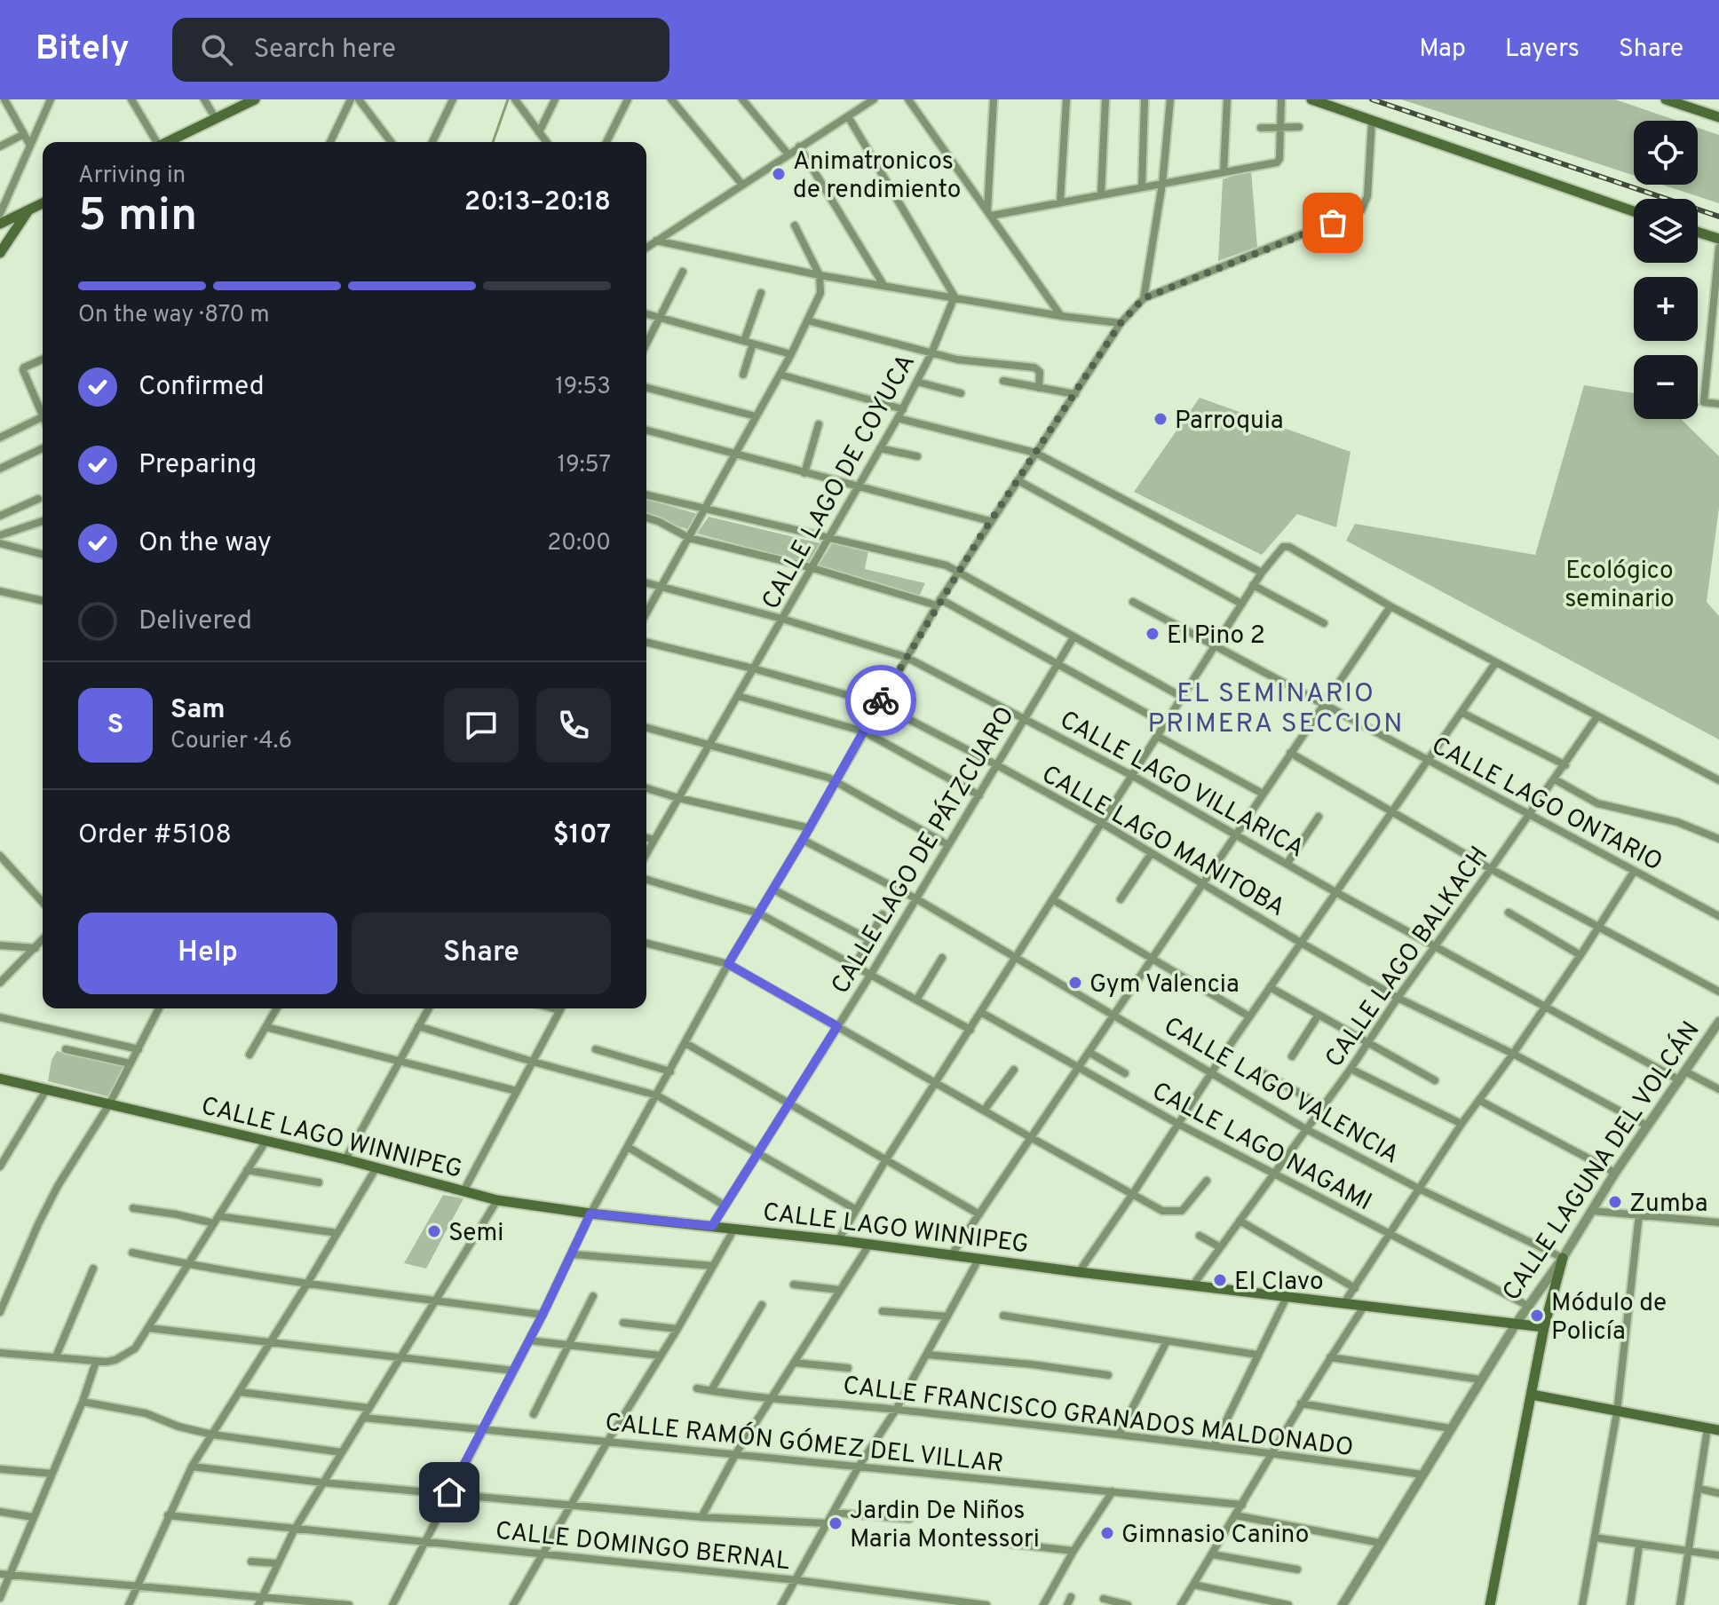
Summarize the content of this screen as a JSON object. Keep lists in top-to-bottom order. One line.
{"streets":{"main road":["CALLE LAGO WINNIPEG"],"street":["CALLE LAGO DE COYUCA","CALLE LAGO VILLARICA","CALLE LAGO ONTARIO","CALLE LAGO MANITOBA","CALLE LAGO DE PÁTZCUARO","CALLE LAGO BALKACH","CALLE LAGO VALENCIA","CALLE LAGO NAGAMI","CALLE LAGUNA DEL VOLCÁN","CALLE FRANCISCO GRANADOS MALDONADO","CALLE RAMÓN GÓMEZ DEL VILLAR","CALLE DOMINGO BERNAL"]},"crossings":[["CALLE LAGO DE COYUCA","CALLE LAGO VILLARICA"],["CALLE LAGO DE COYUCA","CALLE LAGO MANITOBA"],["CALLE LAGO VILLARICA","CALLE LAGO DE PÁTZCUARO"],["CALLE LAGO VILLARICA","CALLE LAGO BALKACH"],["CALLE LAGO VILLARICA","CALLE LAGUNA DEL VOLCÁN"],["CALLE LAGO ONTARIO","CALLE LAGO BALKACH"],["CALLE LAGO MANITOBA","CALLE LAGO DE PÁTZCUARO"],["CALLE LAGO MANITOBA","CALLE LAGO BALKACH"],["CALLE LAGO MANITOBA","CALLE LAGUNA DEL VOLCÁN"],["CALLE LAGO DE PÁTZCUARO","CALLE LAGO VALENCIA"],["CALLE LAGO DE PÁTZCUARO","CALLE LAGO WINNIPEG"],["CALLE LAGO BALKACH","CALLE LAGO VALENCIA"],["CALLE LAGO BALKACH","CALLE LAGO WINNIPEG"],["CALLE LAGO BALKACH","CALLE LAGO NAGAMI"],["CALLE LAGO VALENCIA","CALLE LAGUNA DEL VOLCÁN"],["CALLE LAGO WINNIPEG","CALLE LAGUNA DEL VOLCÁN"],["CALLE LAGO NAGAMI","CALLE LAGUNA DEL VOLCÁN"],["CALLE LAGUNA DEL VOLCÁN","CALLE FRANCISCO GRANADOS MALDONADO"]],"districts":["EL SEMINARIO PRIMERA SECCION"],"parks":["Ecológico seminario"],"places":["Animatronicos de rendimiento","Parroquia","El Pino 2","Gym Valencia","Zumba","Semi","El Clavo","Módulo de Policía","Jardin De Niños Maria Montessori","Gimnasio Canino"],"page":{"header":"Bitely","search":"Search here","nav":["Map","Layers","Share"],"map_buttons":["+","−"],"heading":["5 min","Arriving in","20:13–20:18"],"panel":["Sam","Courier · 4.6","Order #5108","$107"],"bar":"On the way · 870 m","list":[["Confirmed","19:53"],["Preparing","19:57"],["On the way","20:00"],"Delivered"],"round":"S","buttons":["Help","Share"]}}
